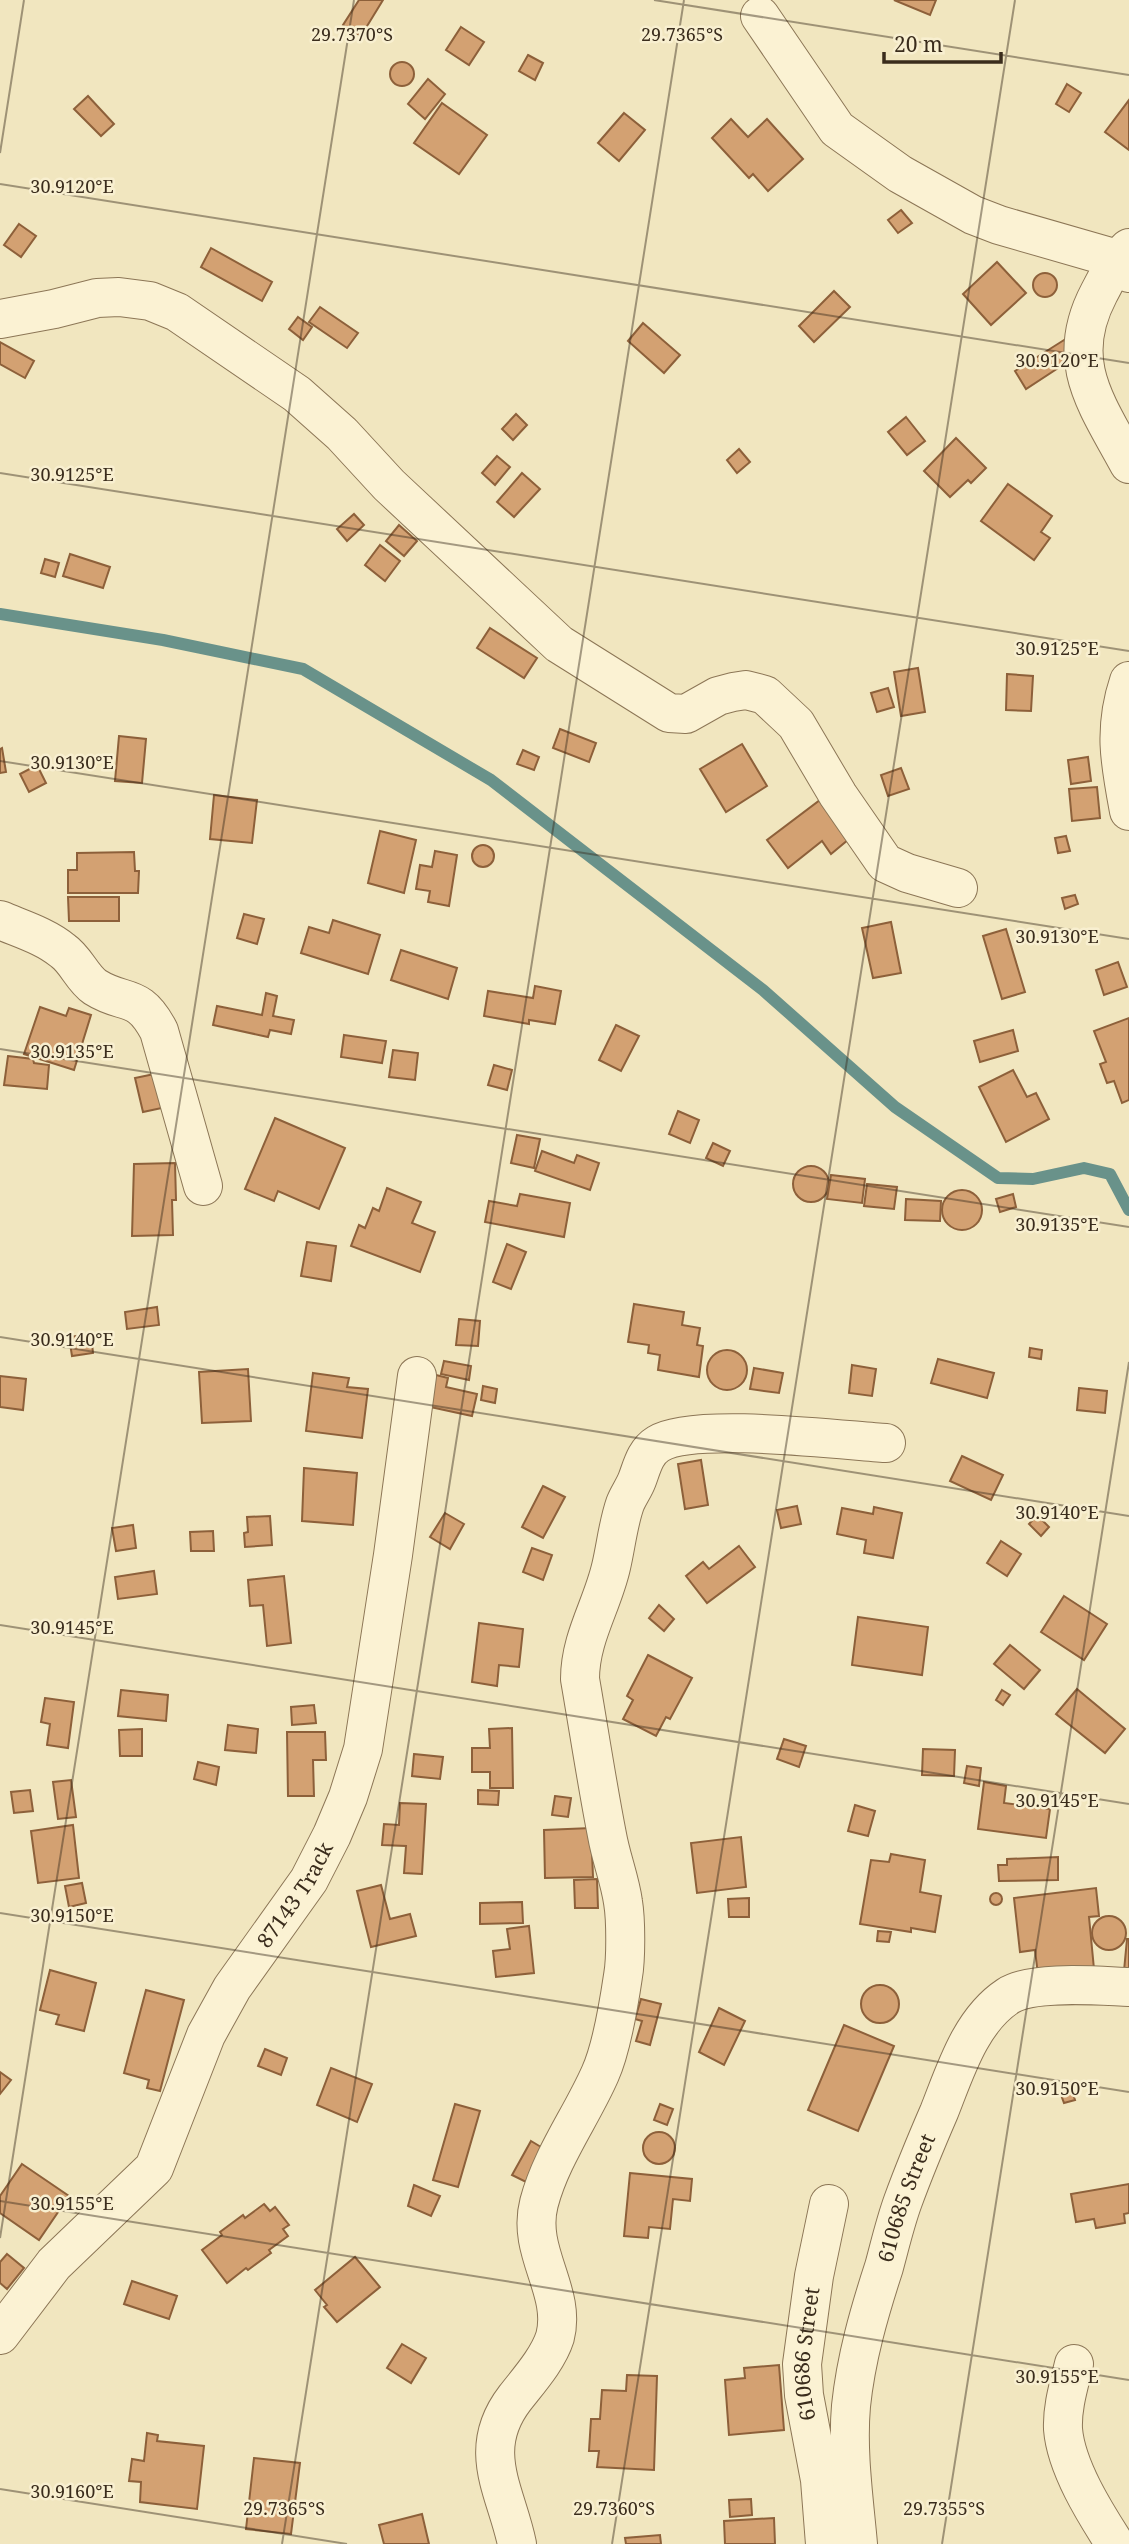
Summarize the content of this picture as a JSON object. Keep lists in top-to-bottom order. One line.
{"streets":{"street":["87143 Track","610685 Street","610686 Street"]},"scale_bar":"20 m","coordinates":["29.7370°S","29.7365°S","30.9120°E","30.9125°E","30.9130°E","30.9135°E","30.9140°E","30.9145°E","30.9150°E","30.9155°E","30.9160°E","29.7360°S","29.7355°S"]}
